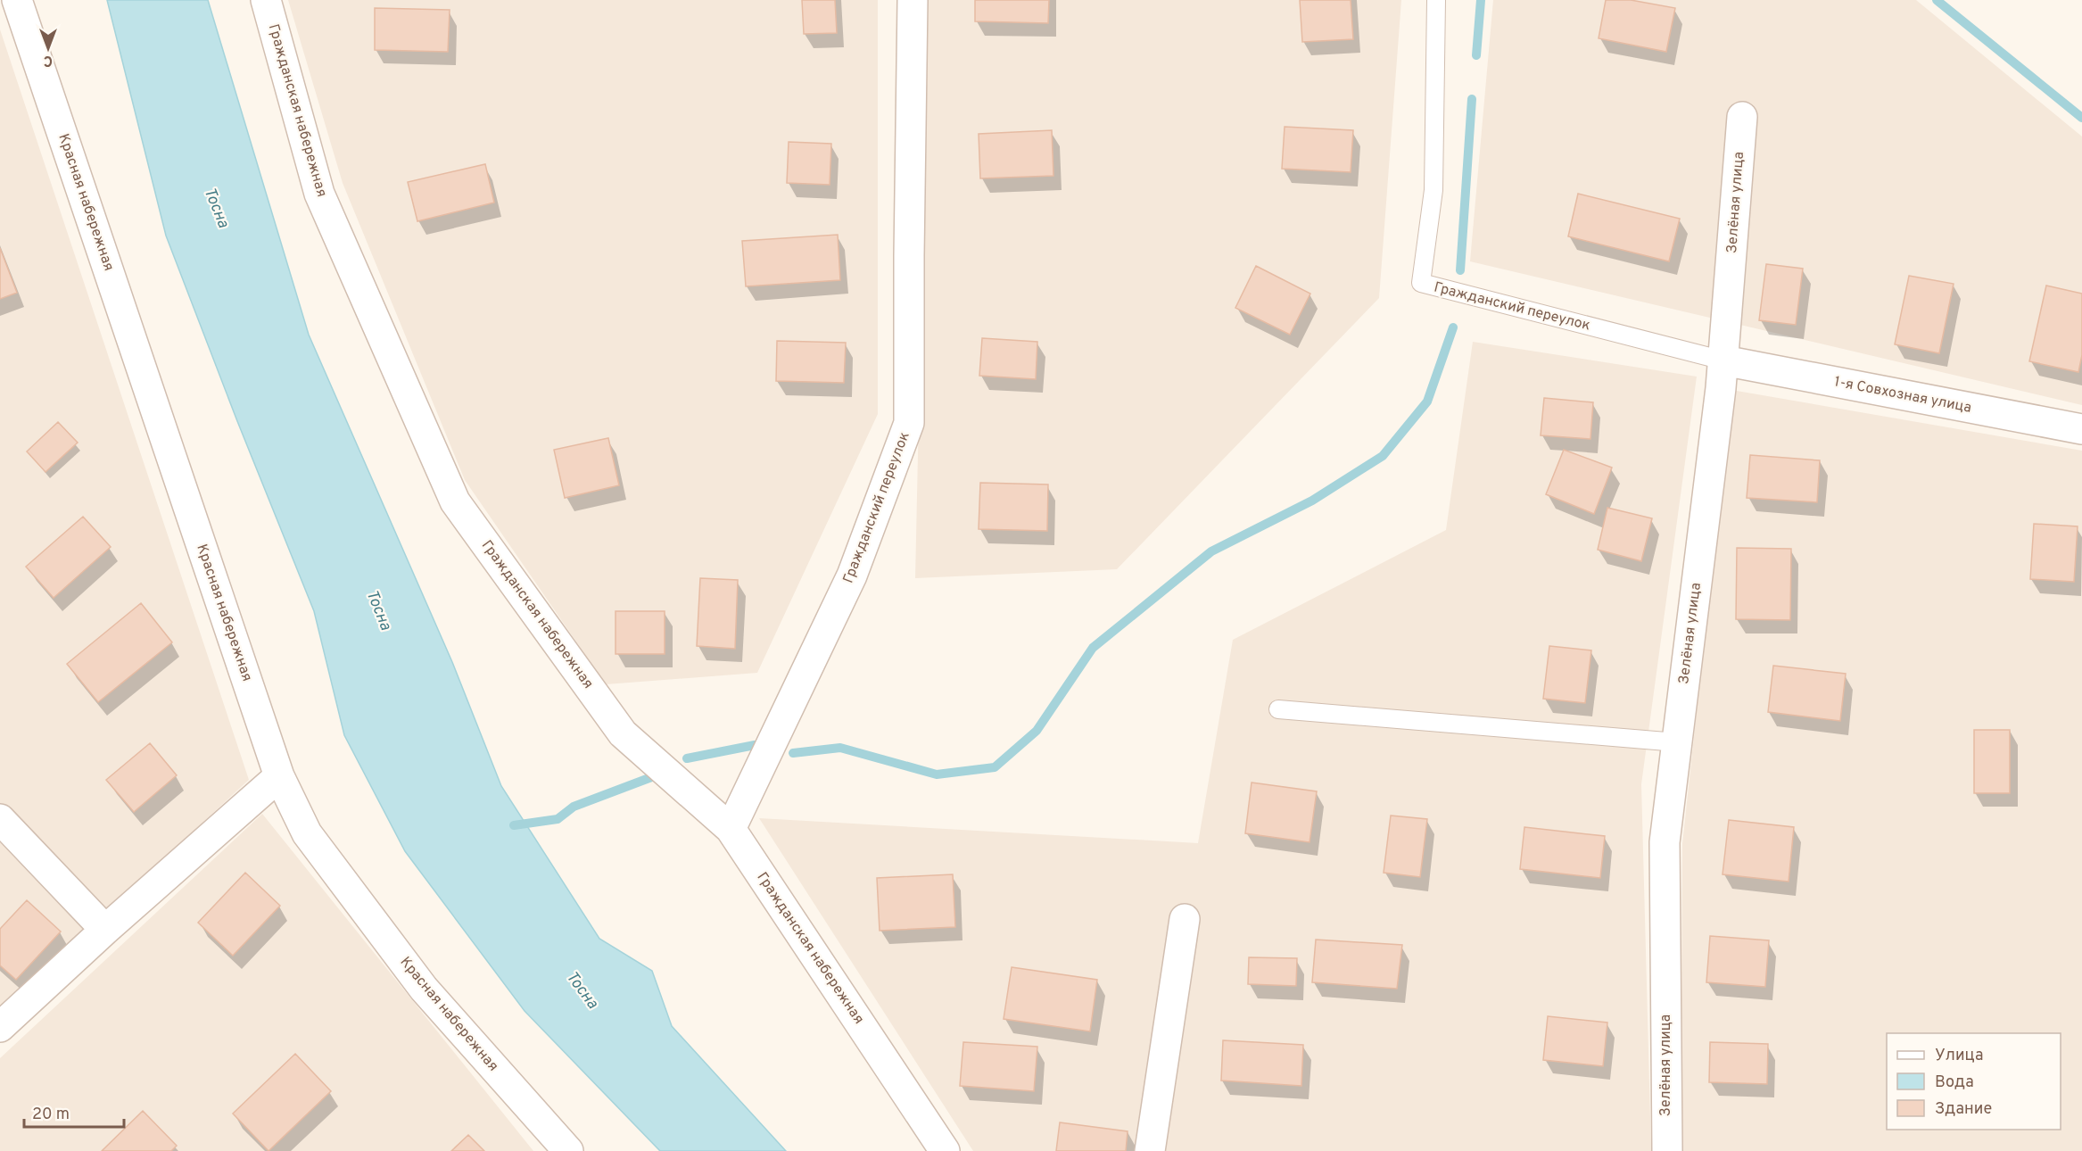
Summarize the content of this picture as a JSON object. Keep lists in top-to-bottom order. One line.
{"streets":{"street":["Гражданская набережная","Красная набережная","Зелёная улица","Гражданский переулок","1-я Совхозная улица"]},"crossings":[["Гражданская набережная","Гражданский переулок"],["Зелёная улица","Гражданский переулок"],["Зелёная улица","1-я Совхозная улица"],["Гражданский переулок","1-я Совхозная улица"]],"water":["Тосна"],"legend":["Улица","Вода","Здание"],"scale_bar":"20 m","north":"bottom"}
